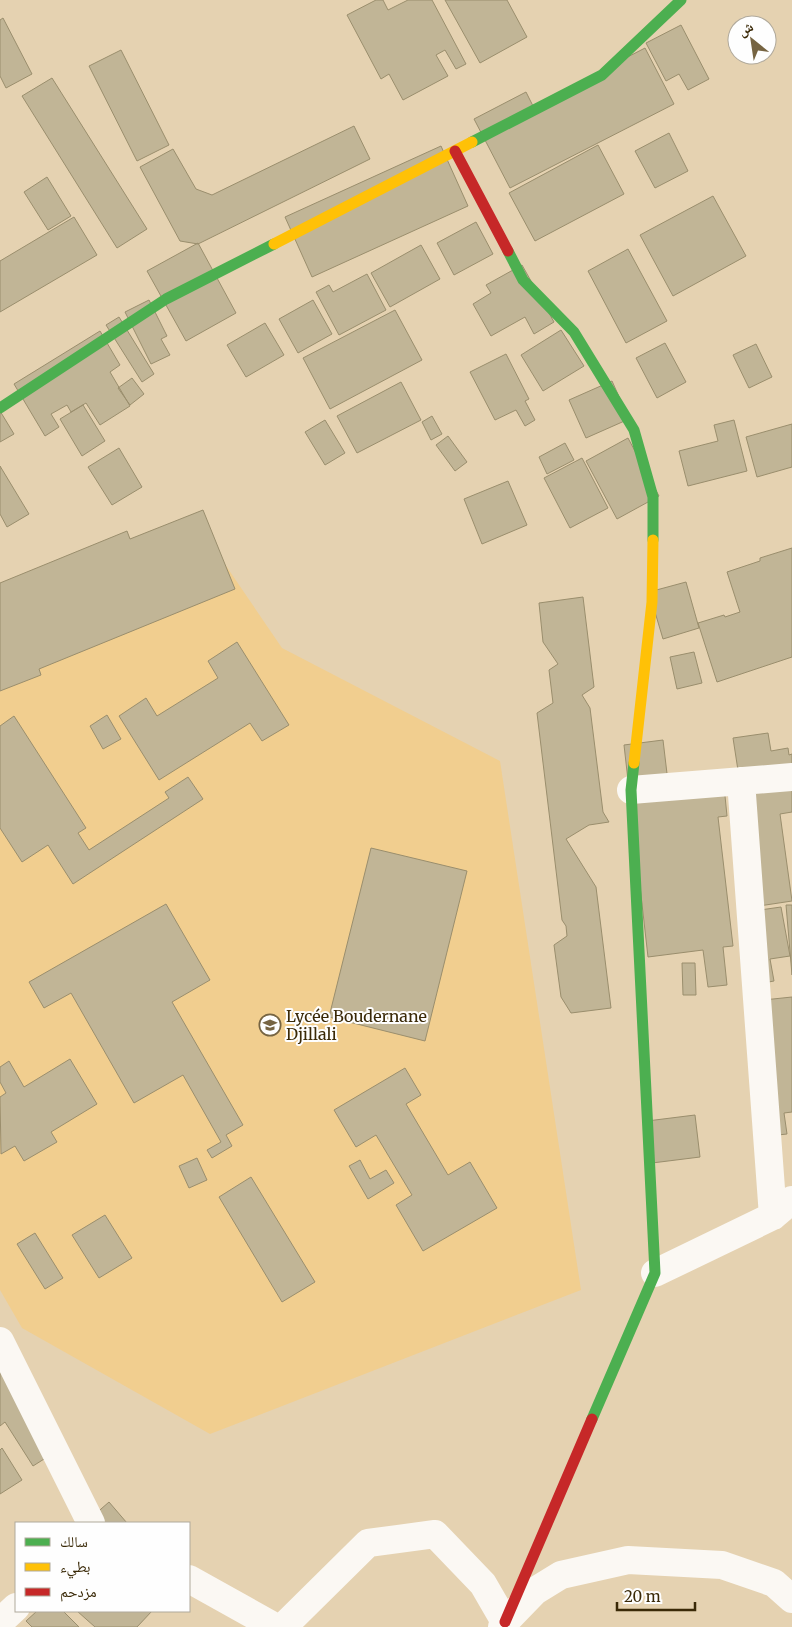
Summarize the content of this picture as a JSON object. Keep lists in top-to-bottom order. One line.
{"places":{"school or university":["Lycée Boudernane Djillali"]},"legend":["سالك","بطيء","مزدحم"],"scale_bar":"20 m","north":"top left"}
